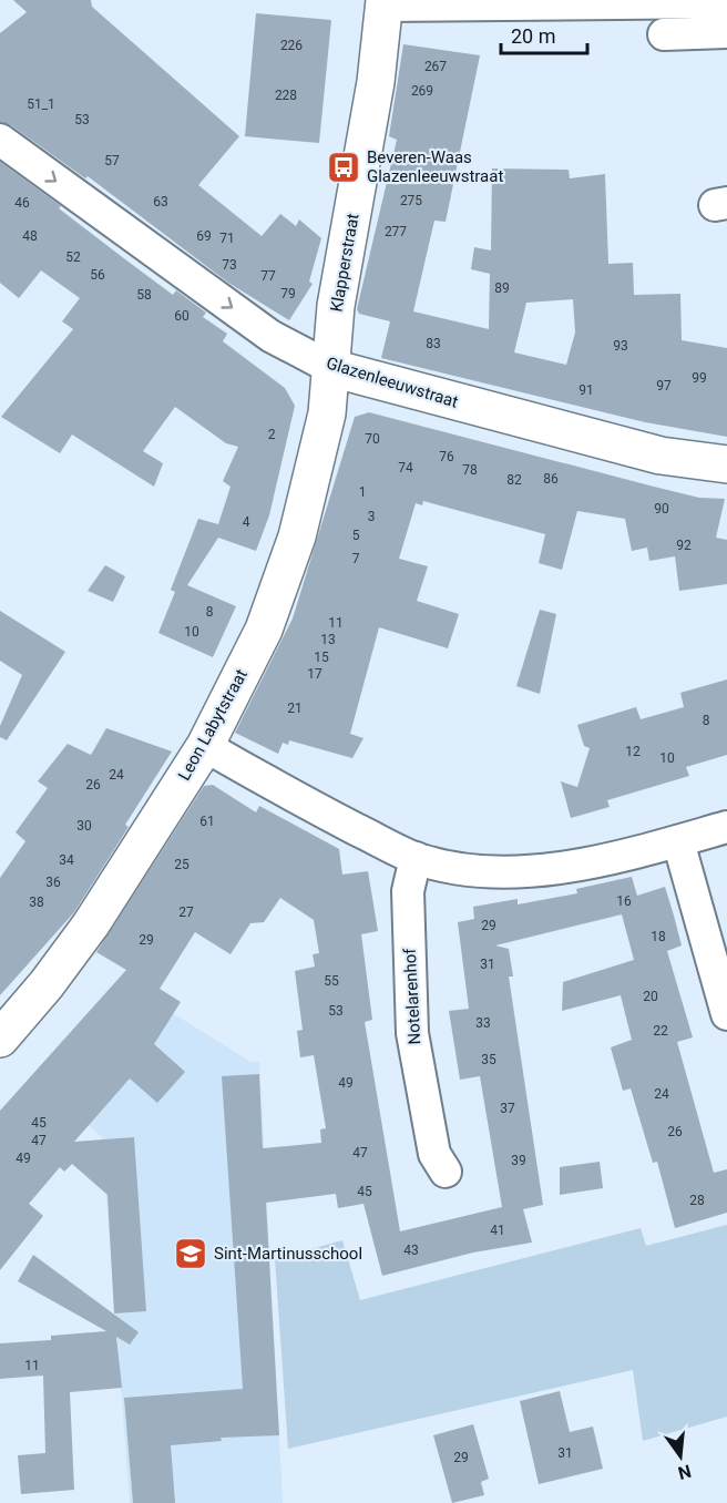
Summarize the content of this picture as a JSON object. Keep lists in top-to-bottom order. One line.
{"streets":{"street":["Klapperstraat","Glazenleeuwstraat","Leon Labytstraat","Notelarenhof"]},"crossings":[["Klapperstraat","Glazenleeuwstraat"],["Klapperstraat","Leon Labytstraat"],["Glazenleeuwstraat","Leon Labytstraat"]],"one_way":["Glazenleeuwstraat"],"places":{"bus stop":["Beveren-Waas Glazenleeuwstraat"],"school or university":["Sint-Martinusschool"]},"house_numbers":["226","267","269","228","51_1","53","57","275","63","46","277","48","69","71","52","73","56","77","89","79","58","60","83","93","99","97","91","2","70","76","74","78","86","82","1","90","3","4","5","92","7","8","11","10","13","15","17","21","8","12","10","24","26","61","30","34","25","36","16","38","27","29","18","29","31","55","20","53","33","22","35","49","24","37","45","26","47","47","49","39","45","28","41","43","11","31","29"],"scale_bar":"20 m","north":"bottom"}
